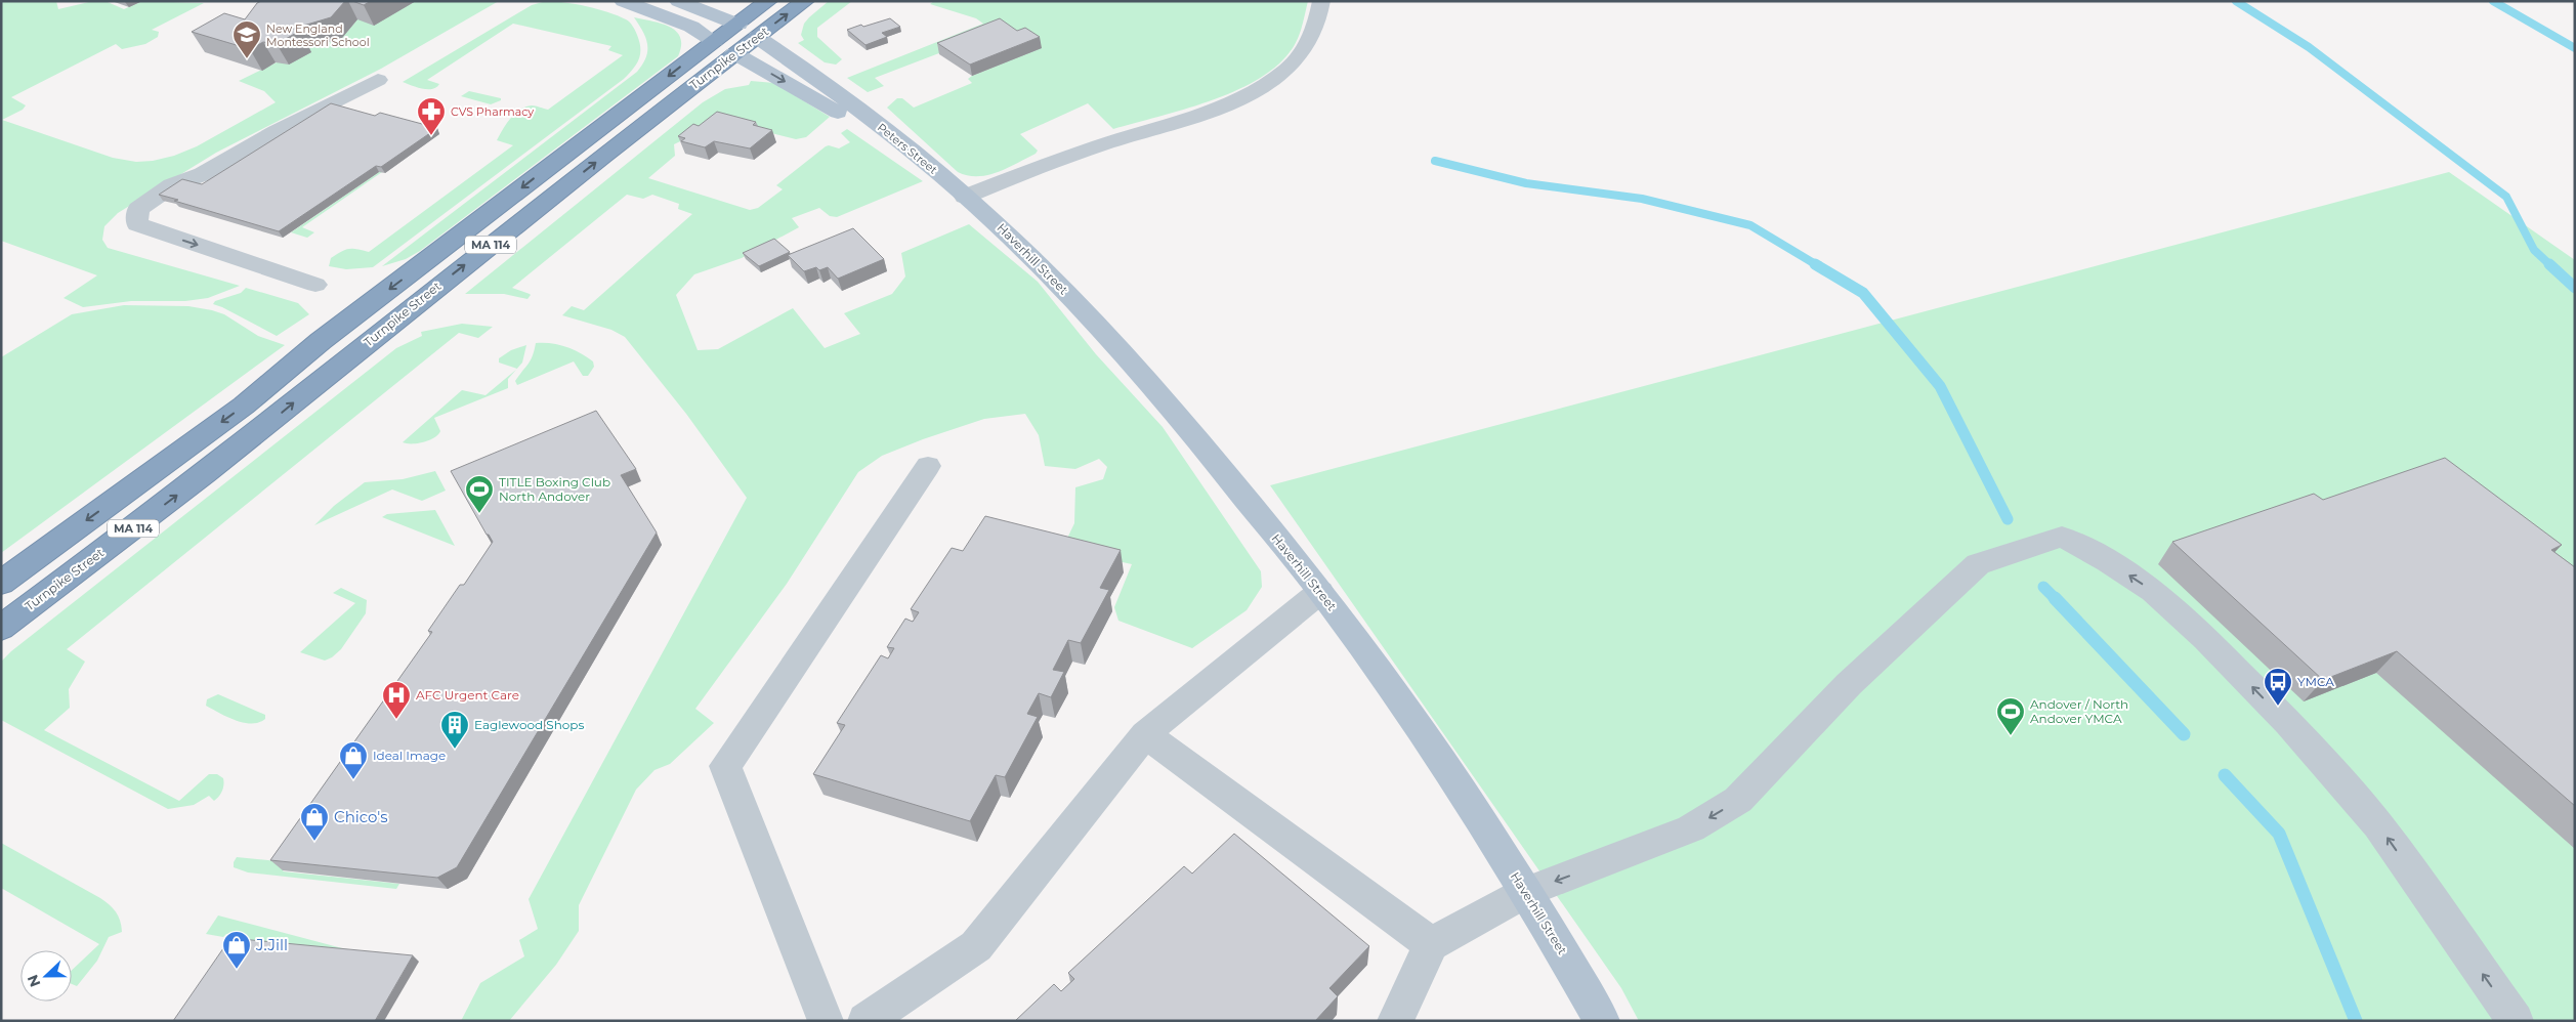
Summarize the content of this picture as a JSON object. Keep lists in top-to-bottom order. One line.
{"streets":{"highway":["Turnpike Street","MA 114"],"main road":["Peters Street","Haverhill Street"]},"crossings":[["Turnpike Street","Peters Street"],["Peters Street","Haverhill Street"]],"places":{"school or university":["New England Montessori School"],"pharmacy":["CVS Pharmacy"],"sports":["TITLE Boxing Club North Andover","Andover / North Andover YMCA"],"bus stop":["YMCA"],"hospital":["AFC Urgent Care"],"building":["Eaglewood Shops"],"shop":["Ideal Image","Chico's","J.Jill"]},"north":"left"}
